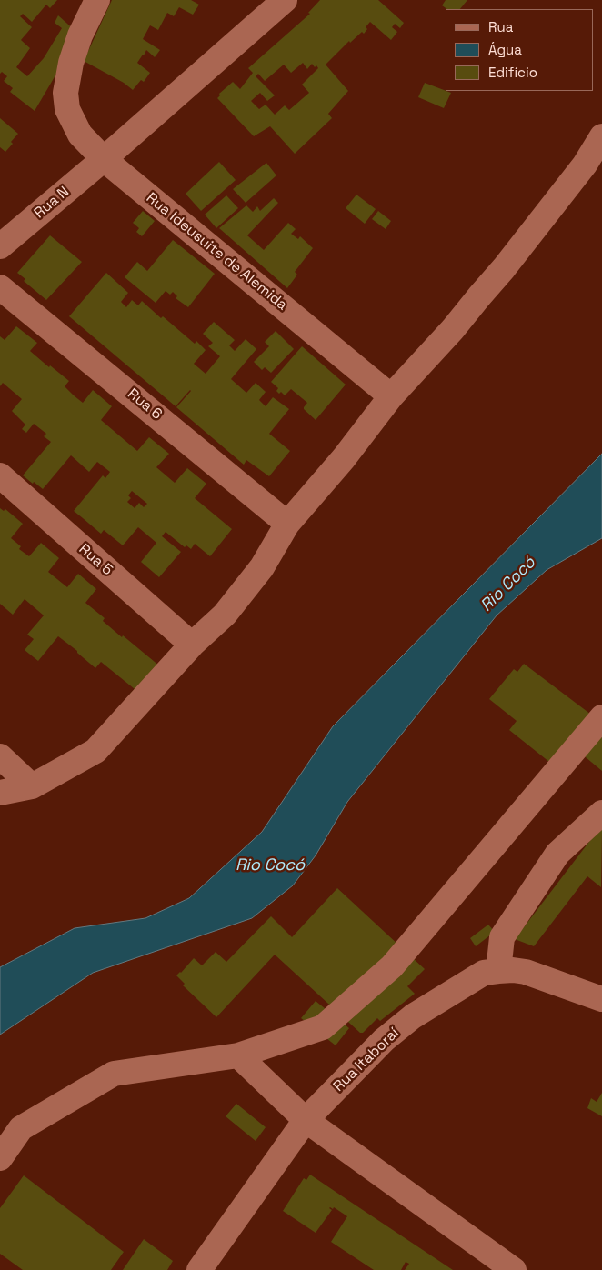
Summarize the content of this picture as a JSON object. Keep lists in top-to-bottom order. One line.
{"streets":{"street":["Rua N","Rua Ideusuite de Alemida","Rua 6","Rua 5","Rua Itaboraí"]},"crossings":[["Rua N","Rua Ideusuite de Alemida"]],"water":["Rio Cocó"],"legend":["Rua","Água","Edifício"]}
